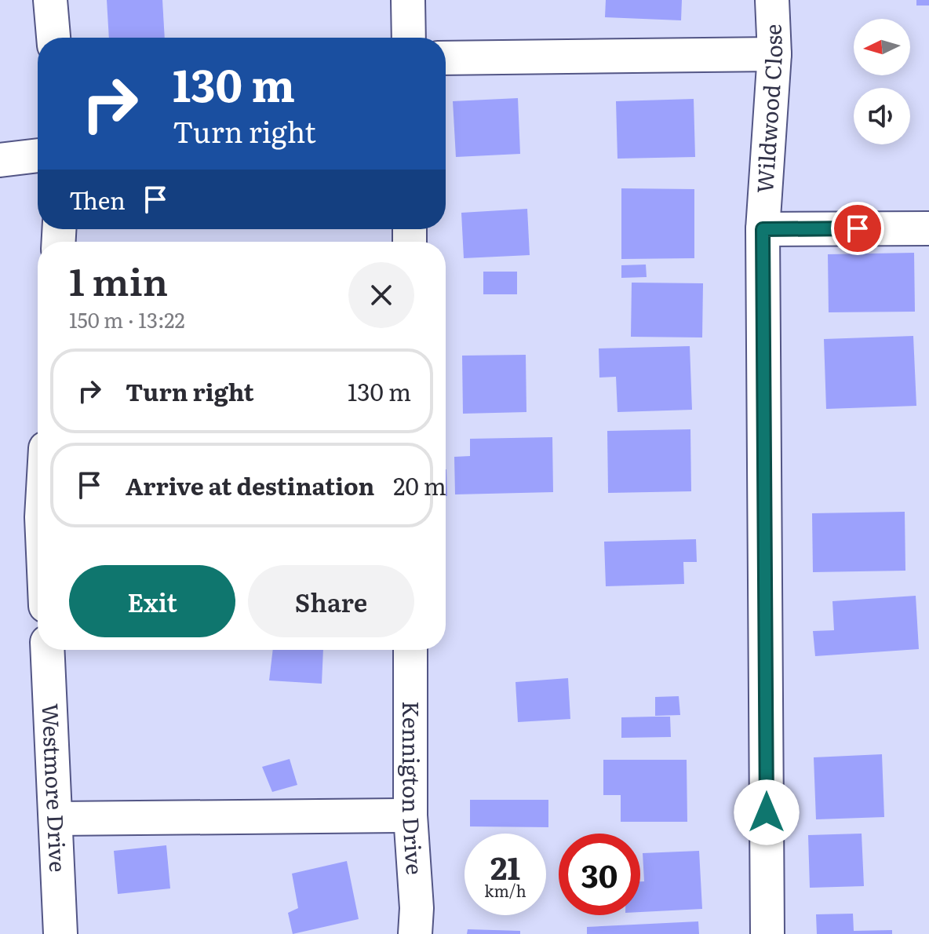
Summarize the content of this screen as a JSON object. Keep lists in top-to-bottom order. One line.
{"streets":{"street":["Wildwood Close","Westmore Drive","Kennigton Drive"]},"north":"left","page":{"turn":["130 m","Turn right"],"then":"Then","heading":["1 min","150 m · 13:22"],"list":[{"name":"Turn right","value":"130 m"},{"name":"Arrive at destination","value":"20 m"}],"buttons":["Exit","Share"],"speed":"21 km/h","limit":"30"}}
